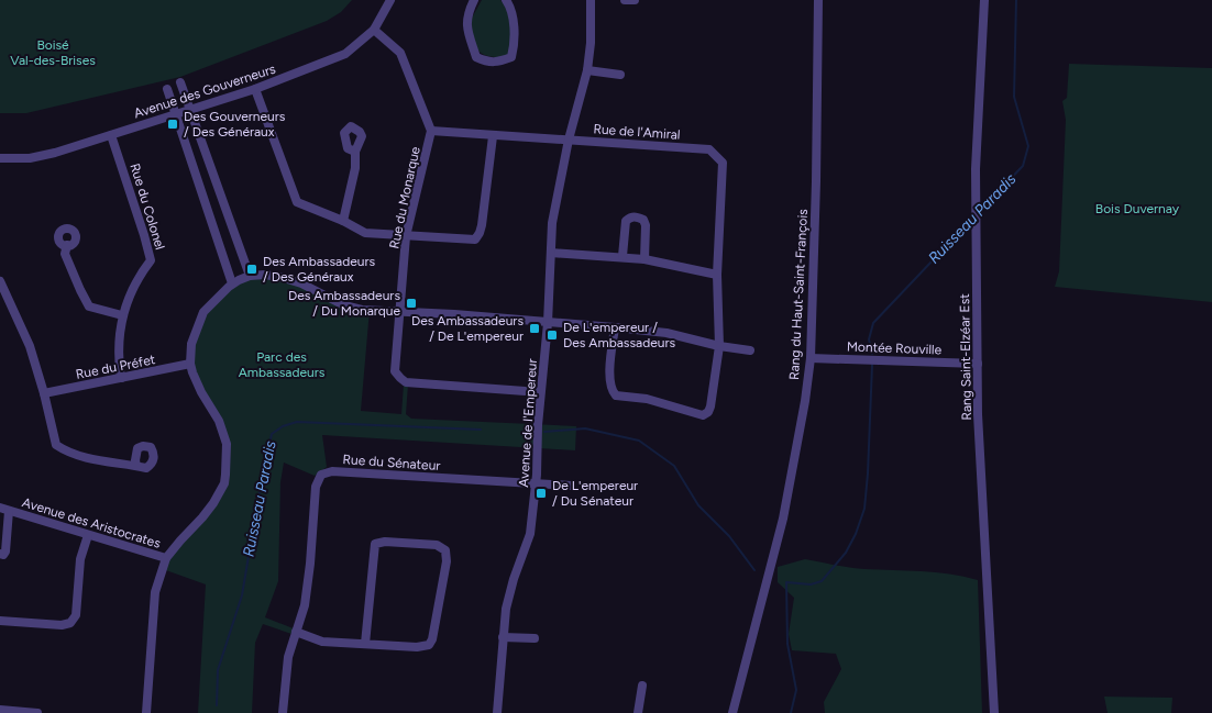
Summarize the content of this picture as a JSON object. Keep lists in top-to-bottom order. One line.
{"streets":{"street":["Avenue des Gouverneurs","Rue de l'Amiral","Rue du Monarque","Rue du Colonel","Rang du Haut-Saint-François","Montée Rouville","Rang Saint-Elzéar Est","Rue du Préfet","Avenue de l'Empereur","Rue du Sénateur","Avenue des Aristocrates"]},"crossings":[["Avenue des Gouverneurs","Rue du Monarque"],["Avenue des Gouverneurs","Rue du Colonel"],["Rue de l'Amiral","Rue du Monarque"],["Rue de l'Amiral","Avenue de l'Empereur"],["Rue du Monarque","Avenue de l'Empereur"],["Rue du Colonel","Rue du Préfet"],["Rang du Haut-Saint-François","Montée Rouville"],["Montée Rouville","Rang Saint-Elzéar Est"],["Avenue de l'Empereur","Rue du Sénateur"]],"water":["Ruisseau Paradis"],"parks":["Boisé Val-des-Brises","Bois Duvernay","Parc des Ambassadeurs"],"places":{"transit":["Des Gouverneurs / Des Généraux","Des Ambassadeurs / Des Généraux","Des Ambassadeurs / Du Monarque","Des Ambassadeurs / De L'empereur","De L'empereur / Des Ambassadeurs","De L'empereur / Du Sénateur"]}}
